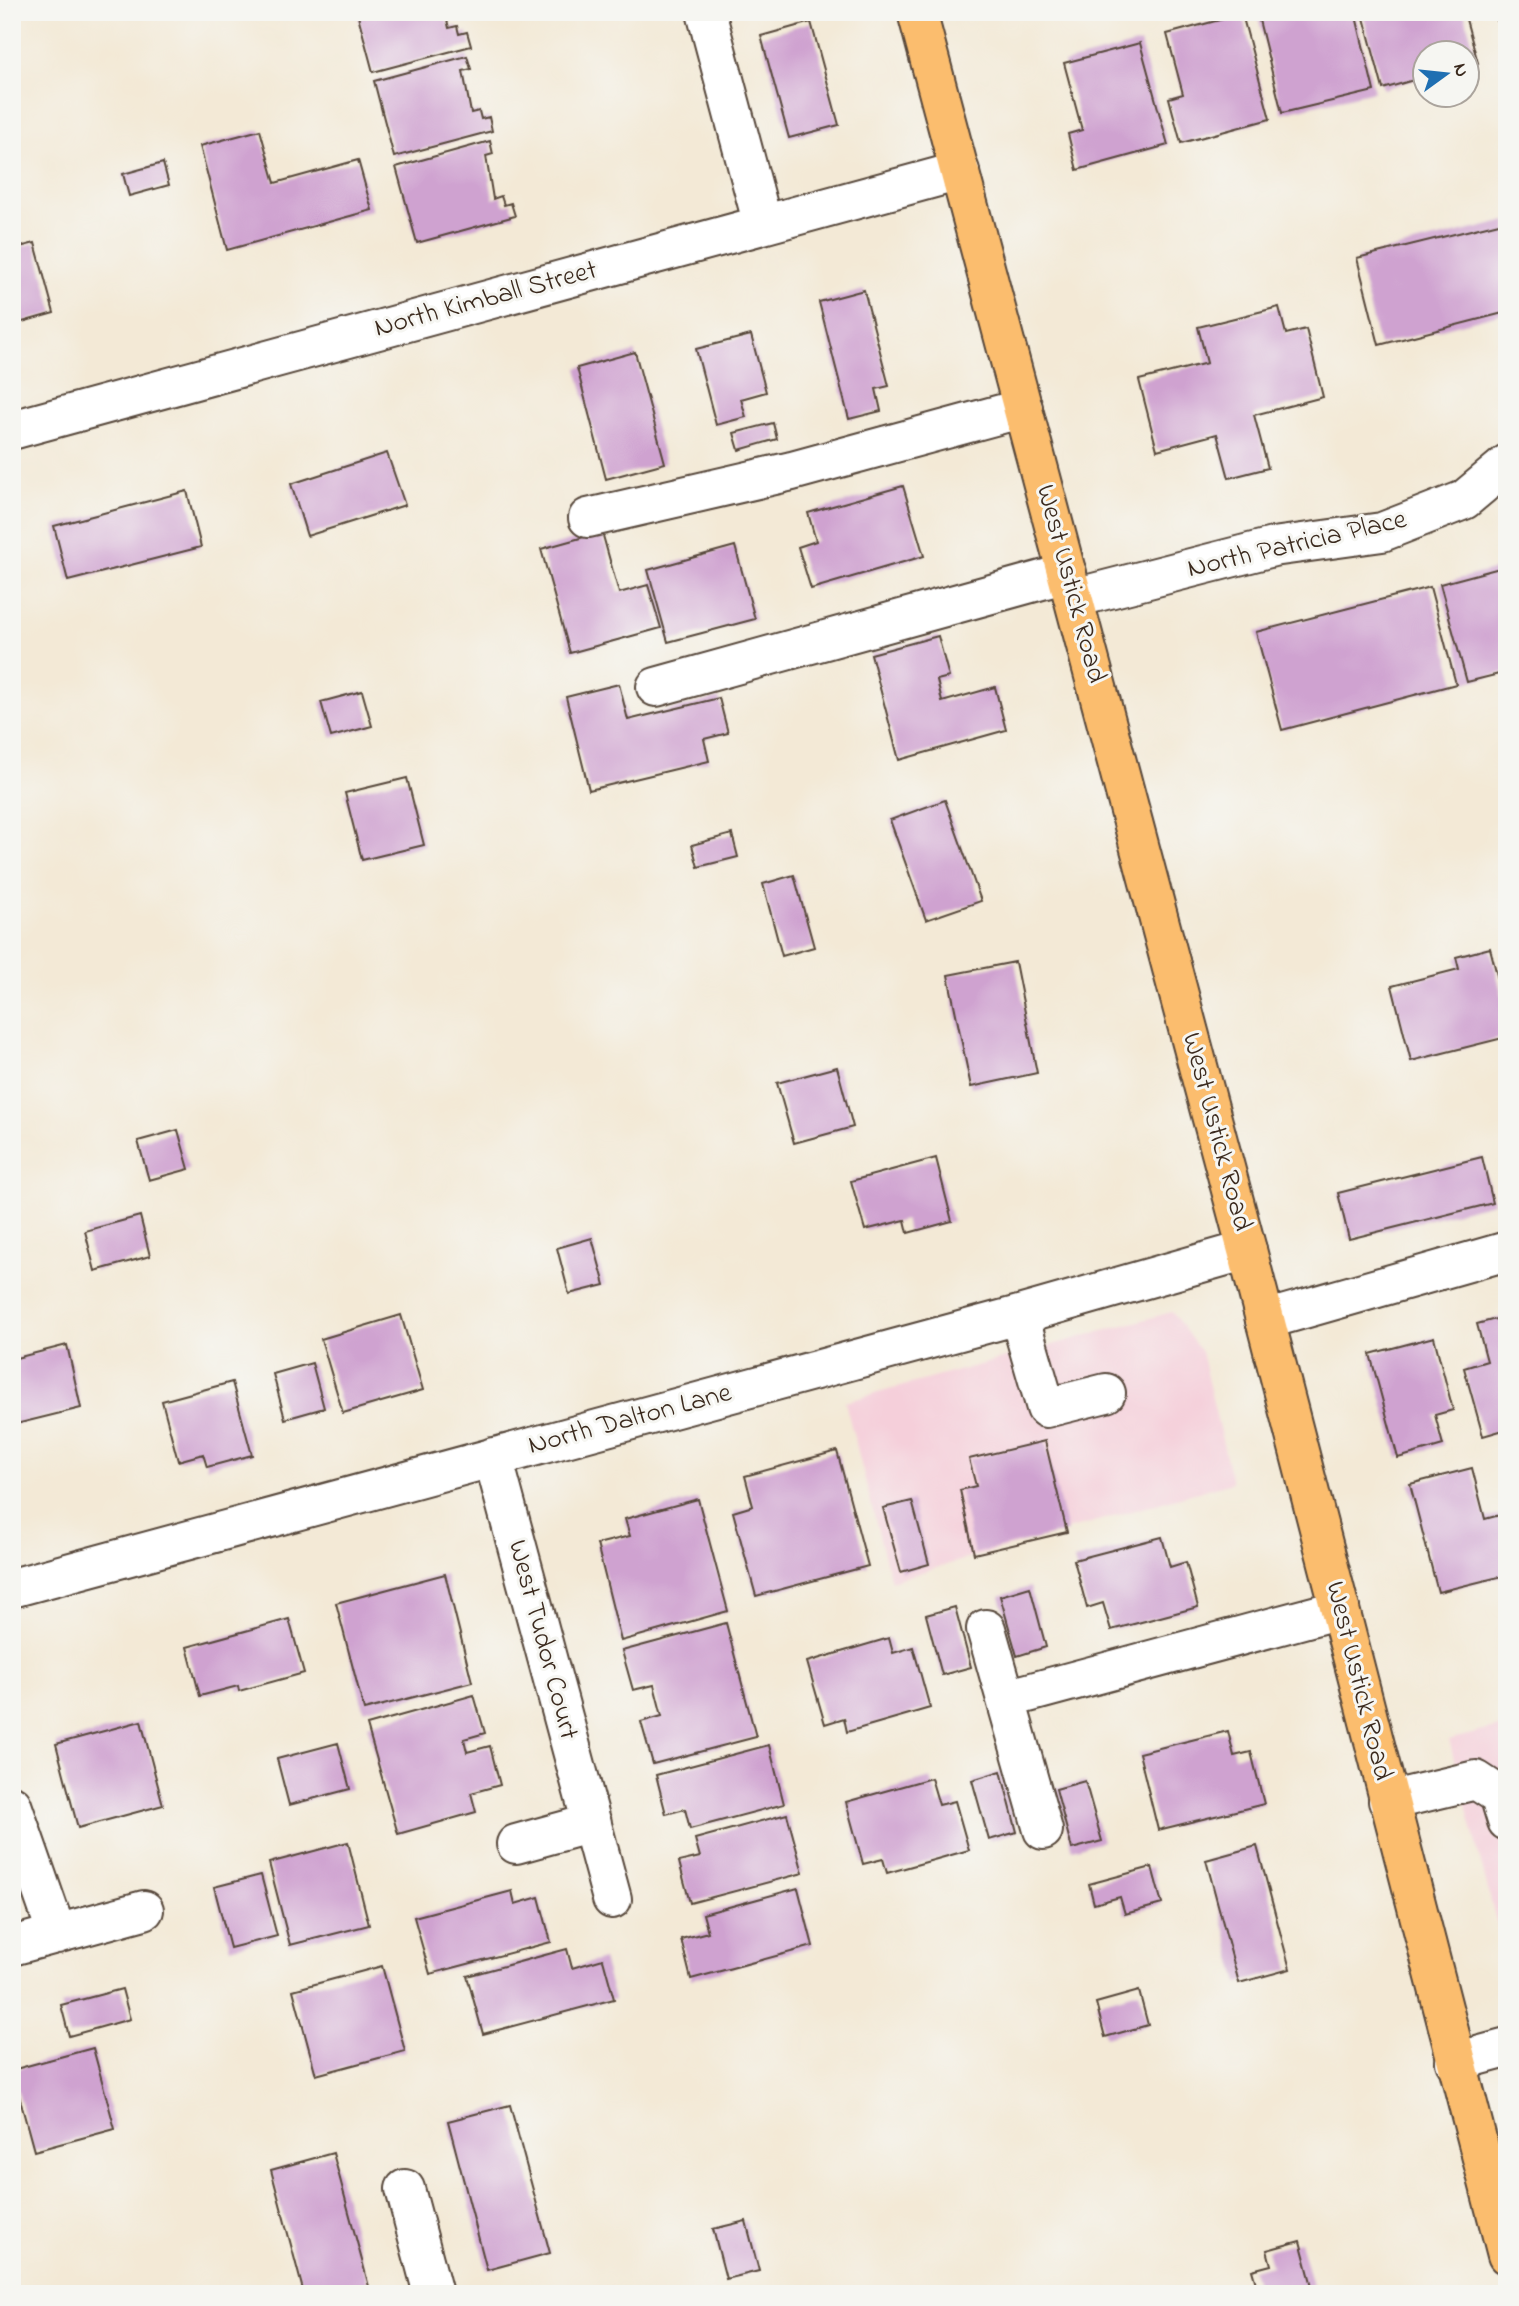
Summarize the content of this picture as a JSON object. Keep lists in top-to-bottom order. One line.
{"streets":{"main road":["West Ustick Road"],"street":["North Kimball Street","North Patricia Place","North Dalton Lane","West Tudor Court"]},"crossings":[["North Kimball Street","West Ustick Road"],["North Patricia Place","West Ustick Road"],["West Ustick Road","North Dalton Lane"],["North Dalton Lane","West Tudor Court"]],"north":"right"}
